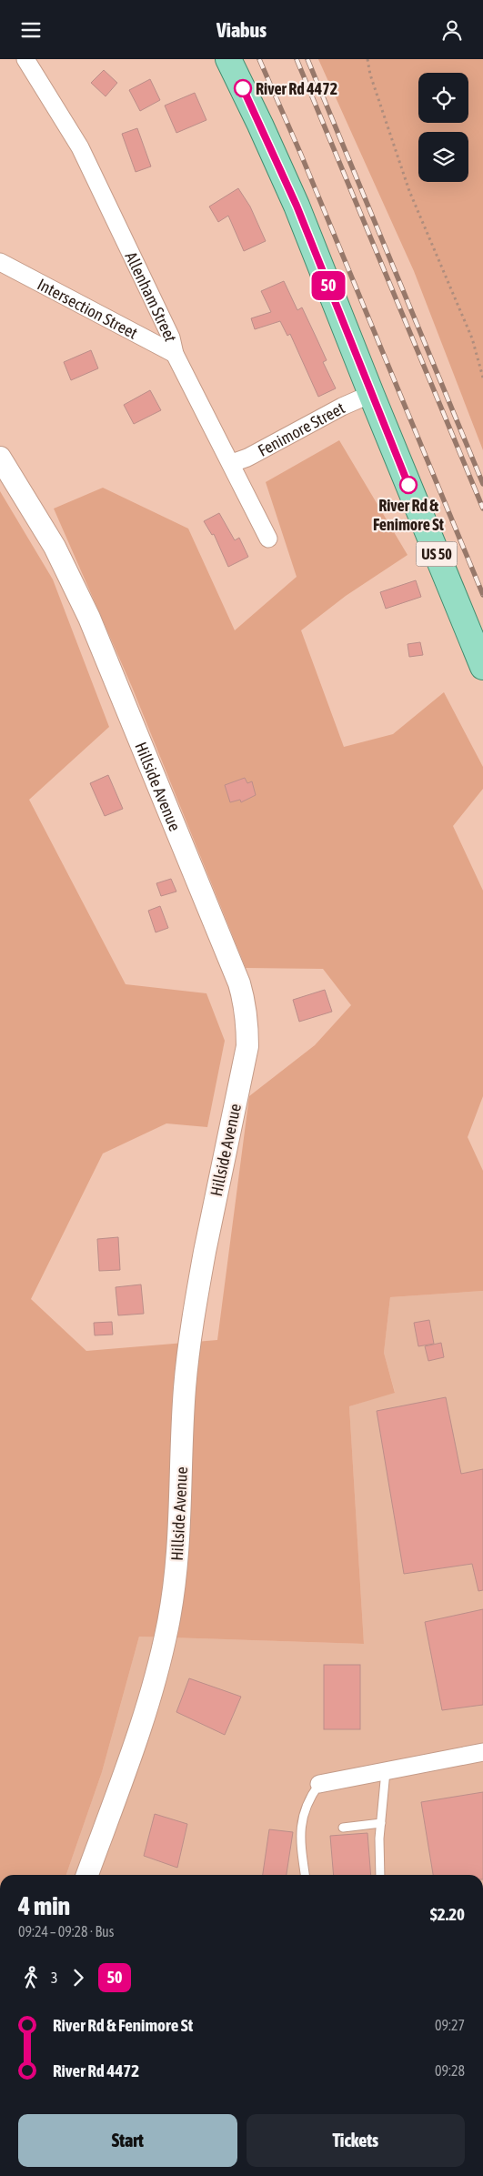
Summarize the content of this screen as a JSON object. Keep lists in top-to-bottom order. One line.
{"streets":{"main road":["US 50"],"street":["Allenham Street","Intersection Street","Fenimore Street","Hillside Avenue"]},"crossings":[["Allenham Street","Intersection Street"],["Allenham Street","Fenimore Street"],["Fenimore Street","US 50"]],"places":["River Rd 4472","River Rd & Fenimore St"],"lines":["bus line 50"],"page":{"header":"Viabus","on_map":"50","heading":["4 min","09:24 – 09:28 · Bus","$2.20"],"legs":["3","50"],"list":[{"name":"River Rd & Fenimore St","value":"09:27"},{"name":"River Rd 4472","value":"09:28"}],"buttons":["Start","Tickets"]}}
